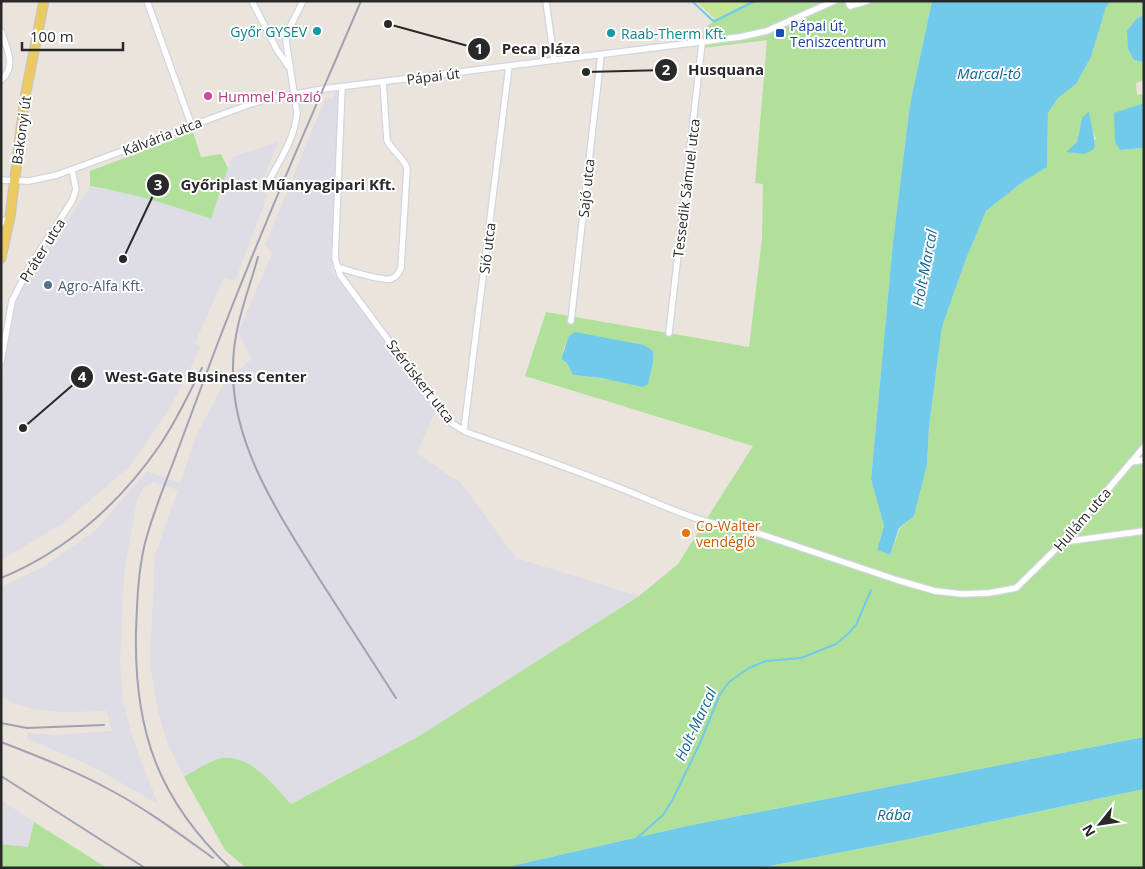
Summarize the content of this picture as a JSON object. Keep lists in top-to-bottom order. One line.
{"streets":{"main road":["Bakonyi út"],"street":["Pápai út","Kálvária utca","Sajó utca","Tessedik Sámuel utca","Sió utca","Práter utca","Szérűskert utca","Hullám utca"]},"crossings":[["Pápai út","Kálvária utca"],["Pápai út","Sajó utca"],["Pápai út","Tessedik Sámuel utca"],["Pápai út","Sió utca"],["Pápai út","Szérűskert utca"],["Bakonyi út","Kálvária utca"],["Kálvária utca","Práter utca"],["Sió utca","Szérűskert utca"],["Szérűskert utca","Hullám utca"]],"water":["Marcal-tó","Holt-Marcal","Rába"],"places":{"other":["Peca pláza","Győr GYSEV","Raab-Therm Kft.","Husquana","Hummel Panzió","Győriplast Műanyagipari Kft.","Agro-Alfa Kft.","West-Gate Business Center","Co-Walter vendéglő"],"transit":["Pápai út, Teniszcentrum"]},"scale_bar":"100 m","north":"bottom left"}
